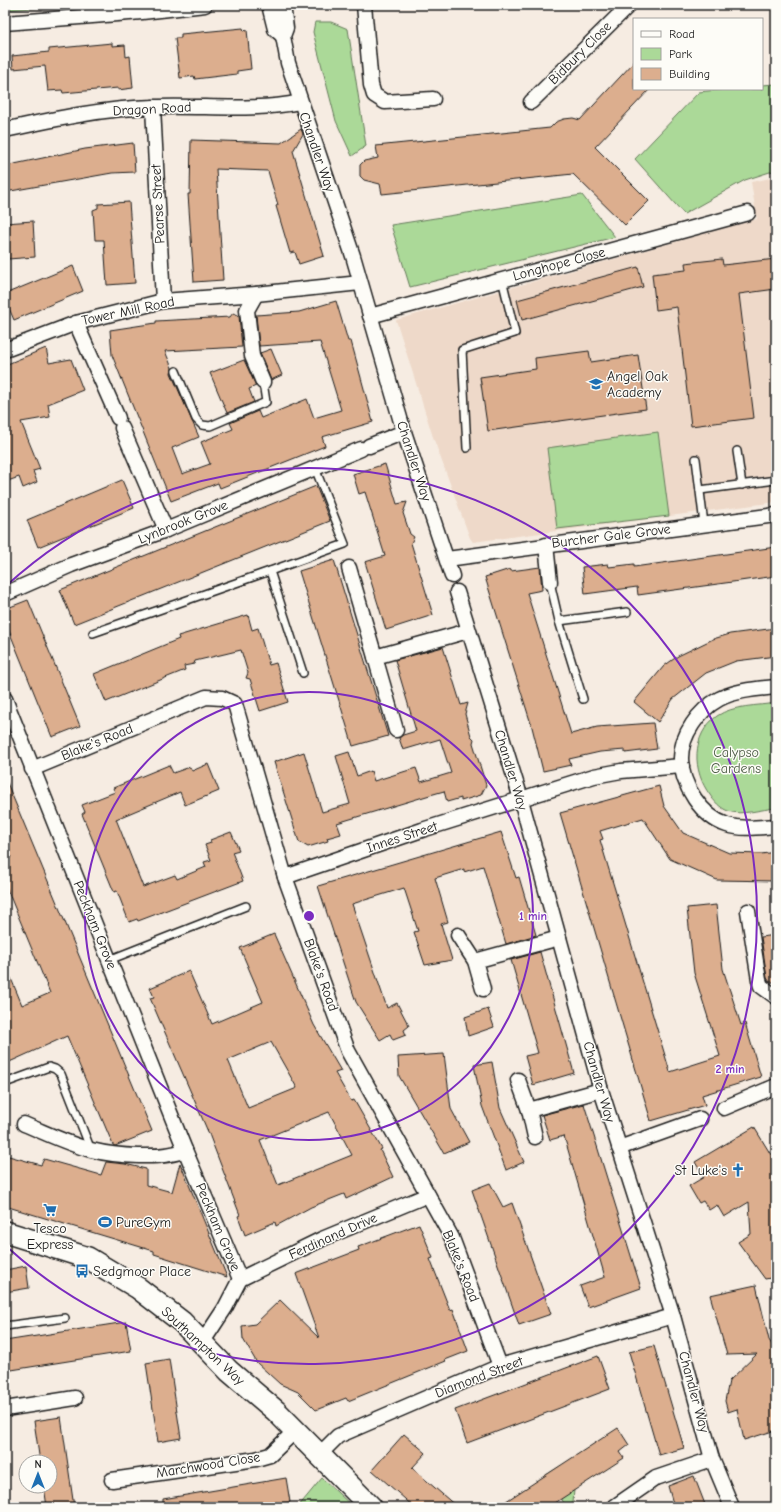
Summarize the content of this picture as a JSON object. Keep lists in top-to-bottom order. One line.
{"streets":{"main road":["Southampton Way"],"street":["Bidbury Close","Dragon Road","Chandler Way","Pearse Street","Longhope Close","Tower Mill Road","Lynbrook Grove","Burcher Gale Grove","Blake's Road","Innes Street","Peckham Grove","Ferdinand Drive","Diamond Street","Marchwood Close"]},"crossings":[["Dragon Road","Chandler Way"],["Dragon Road","Pearse Street"],["Chandler Way","Longhope Close"],["Chandler Way","Tower Mill Road"],["Chandler Way","Lynbrook Grove"],["Chandler Way","Burcher Gale Grove"],["Chandler Way","Innes Street"],["Chandler Way","Diamond Street"],["Pearse Street","Tower Mill Road"],["Blake's Road","Innes Street"],["Blake's Road","Peckham Grove"],["Blake's Road","Ferdinand Drive"],["Blake's Road","Diamond Street"],["Peckham Grove","Ferdinand Drive"],["Peckham Grove","Southampton Way"],["Southampton Way","Diamond Street"],["Southampton Way","Marchwood Close"]],"parks":["Calypso Gardens"],"places":{"school or university":["Angel Oak Academy"],"church":["St Luke's"],"supermarket":["Tesco Express"],"sports":["PureGym"],"bus stop":["Sedgmoor Place"]},"legend":["Road","Park","Building"],"north":"top","rings":["1 min","2 min"]}
